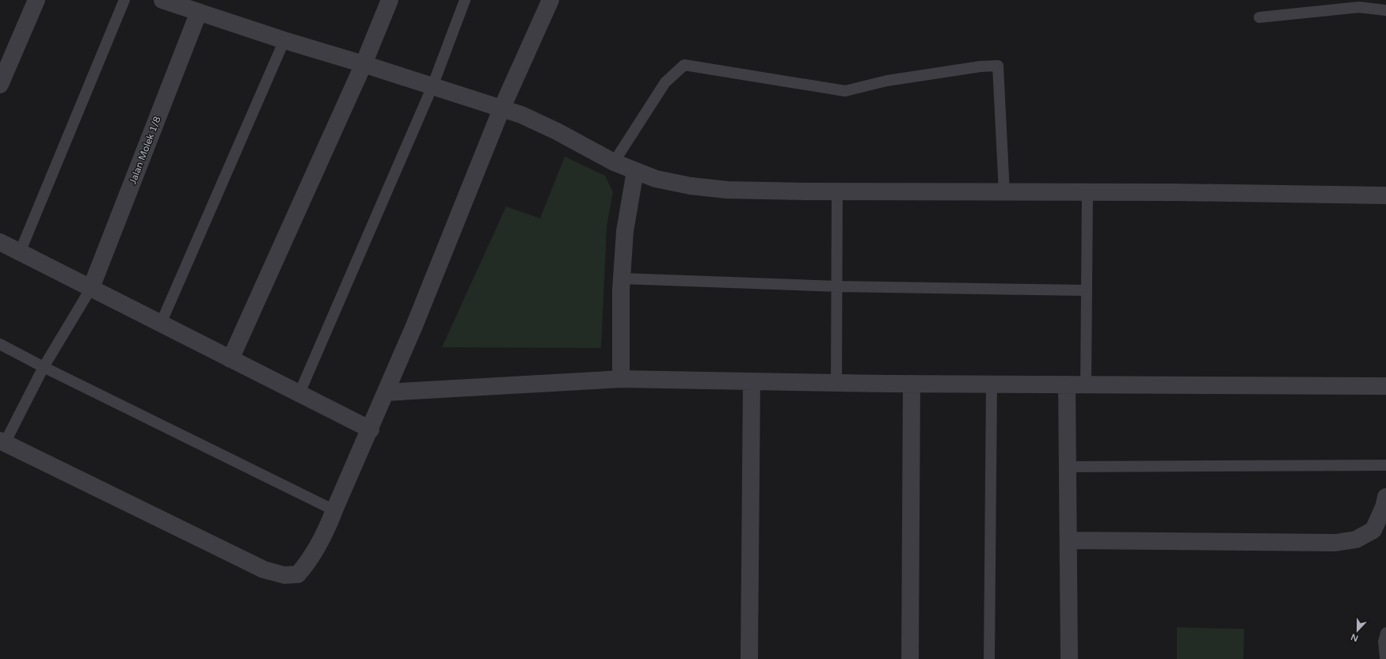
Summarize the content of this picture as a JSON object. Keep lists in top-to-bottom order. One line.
{"streets":{"street":["Jalan Molek 1/8"]},"north":"bottom"}
